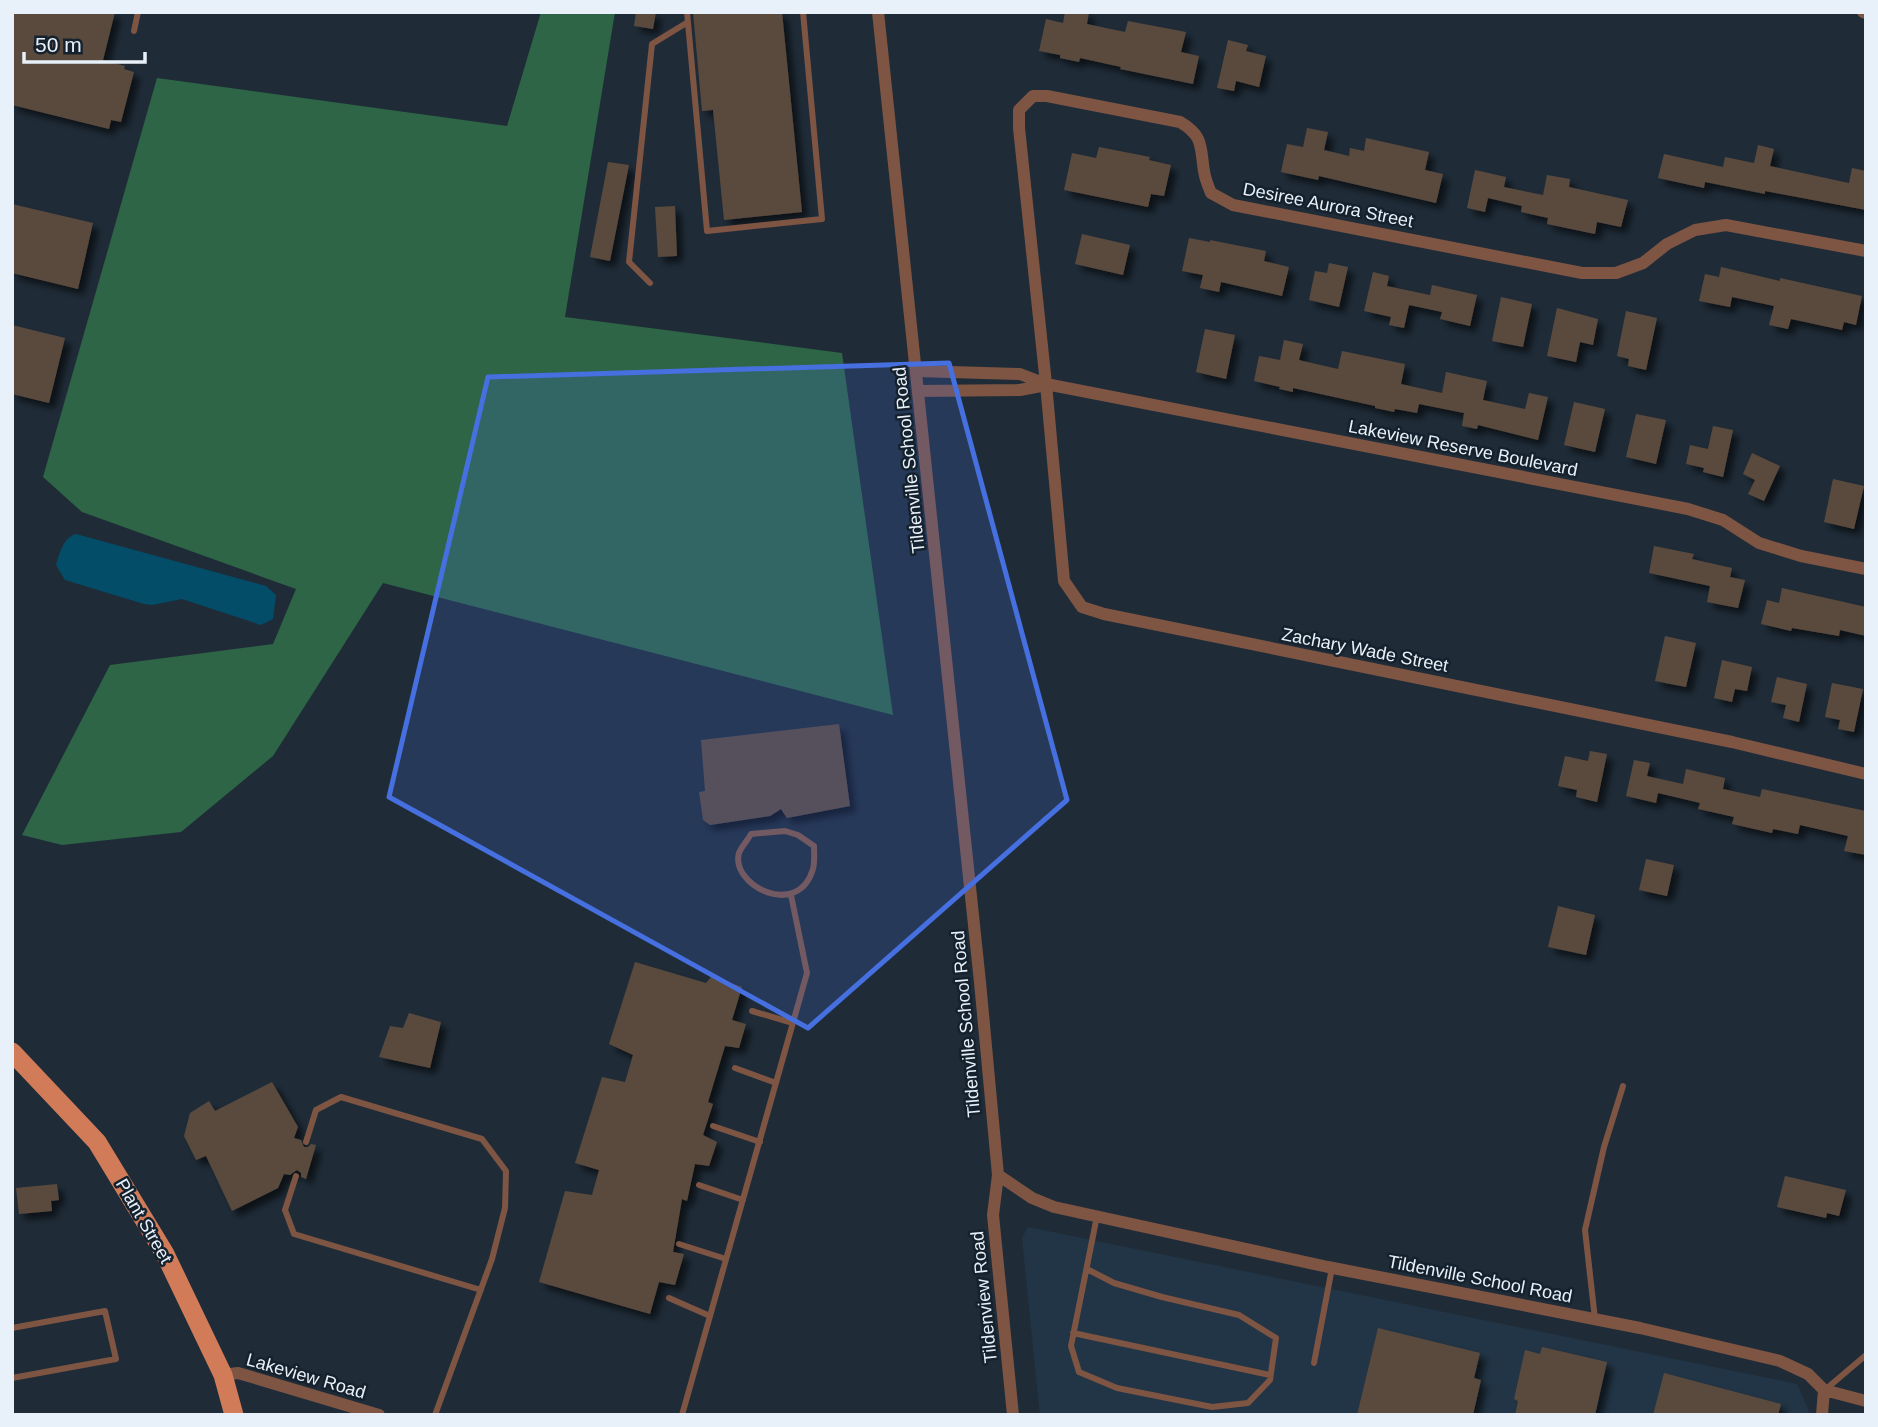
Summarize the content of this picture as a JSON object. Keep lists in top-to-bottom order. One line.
{"streets":{"main road":["Plant Street"],"street":["Desiree Aurora Street","Lakeview Reserve Boulevard","Tildenville School Road","Zachary Wade Street","Tildenview Road","Lakeview Road"]},"crossings":[["Desiree Aurora Street","Lakeview Reserve Boulevard"],["Desiree Aurora Street","Zachary Wade Street"],["Lakeview Reserve Boulevard","Tildenville School Road"],["Lakeview Reserve Boulevard","Zachary Wade Street"],["Tildenville School Road","Tildenview Road"],["Plant Street","Lakeview Road"]],"scale_bar":"50 m"}
